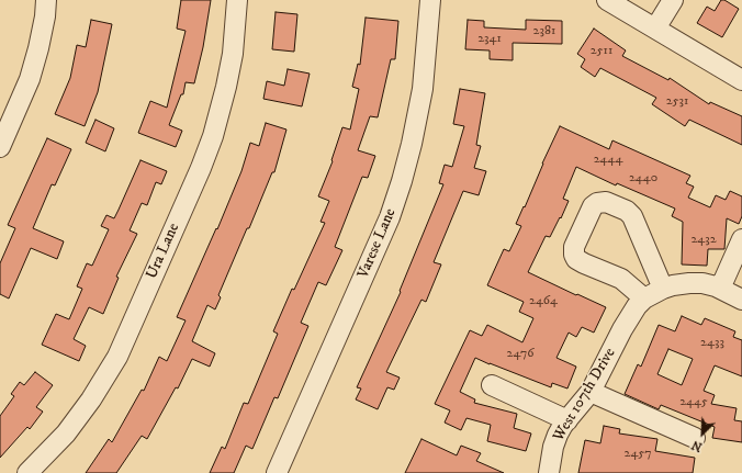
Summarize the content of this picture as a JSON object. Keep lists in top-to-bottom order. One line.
{"streets":{"street":["Varese Lane","Ura Lane","West 107th Drive"]},"house_numbers":["2381","2341","2511","2531","2444","2440","2432","2464","2433","2476","2445","2457"],"north":"bottom left"}
